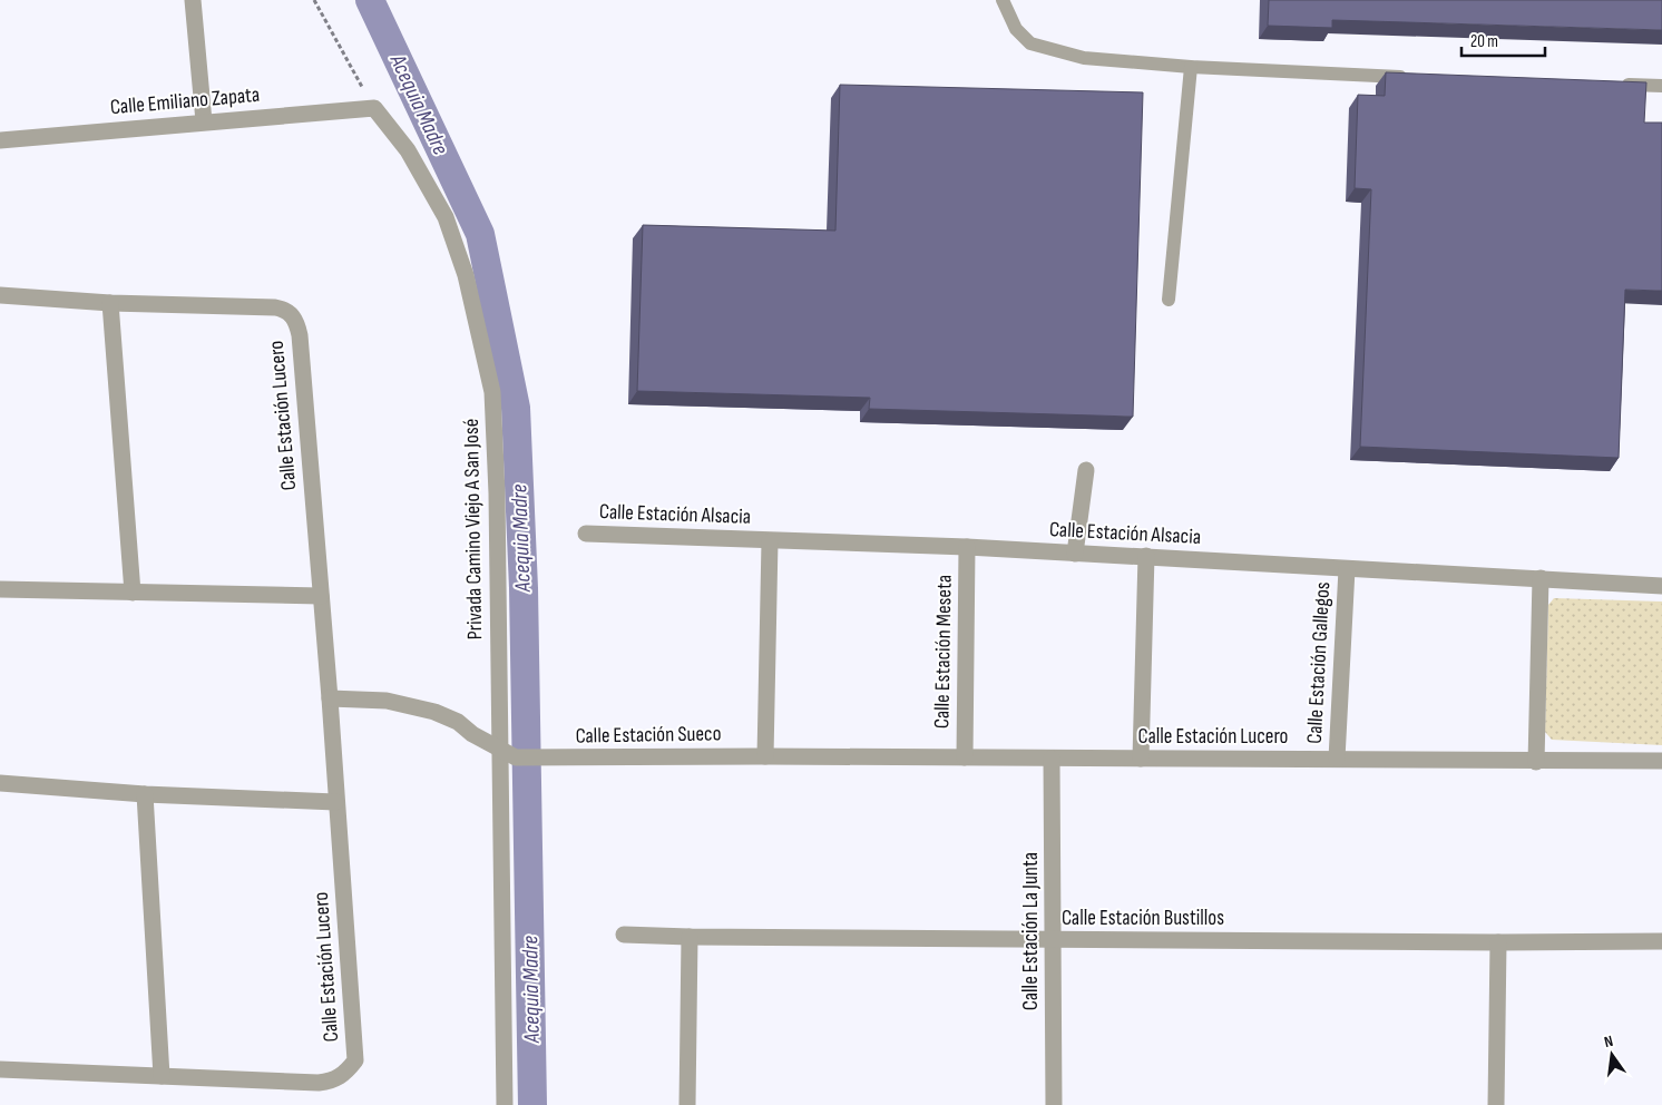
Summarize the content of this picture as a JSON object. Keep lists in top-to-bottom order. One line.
{"streets":{"street":["Calle Emiliano Zapata","Calle Estación Lucero","Calle Estación Alsacia","Privada Camino Viejo A San José","Calle Estación Meseta","Calle Estación Gallegos","Calle Estación Sueco","Calle Estación Bustillos","Calle Estación La Junta"]},"crossings":[["Calle Emiliano Zapata","Privada Camino Viejo A San José"],["Calle Estación Lucero","Calle Estación Meseta"],["Calle Estación Lucero","Calle Estación Gallegos"],["Calle Estación Lucero","Calle Estación Sueco"],["Calle Estación Lucero","Calle Estación La Junta"],["Calle Estación Alsacia","Calle Estación Meseta"],["Calle Estación Alsacia","Calle Estación Gallegos"],["Privada Camino Viejo A San José","Calle Estación Sueco"],["Calle Estación Bustillos","Calle Estación La Junta"]],"water":["Acequia Madre"],"scale_bar":"20 m","north":"top"}
